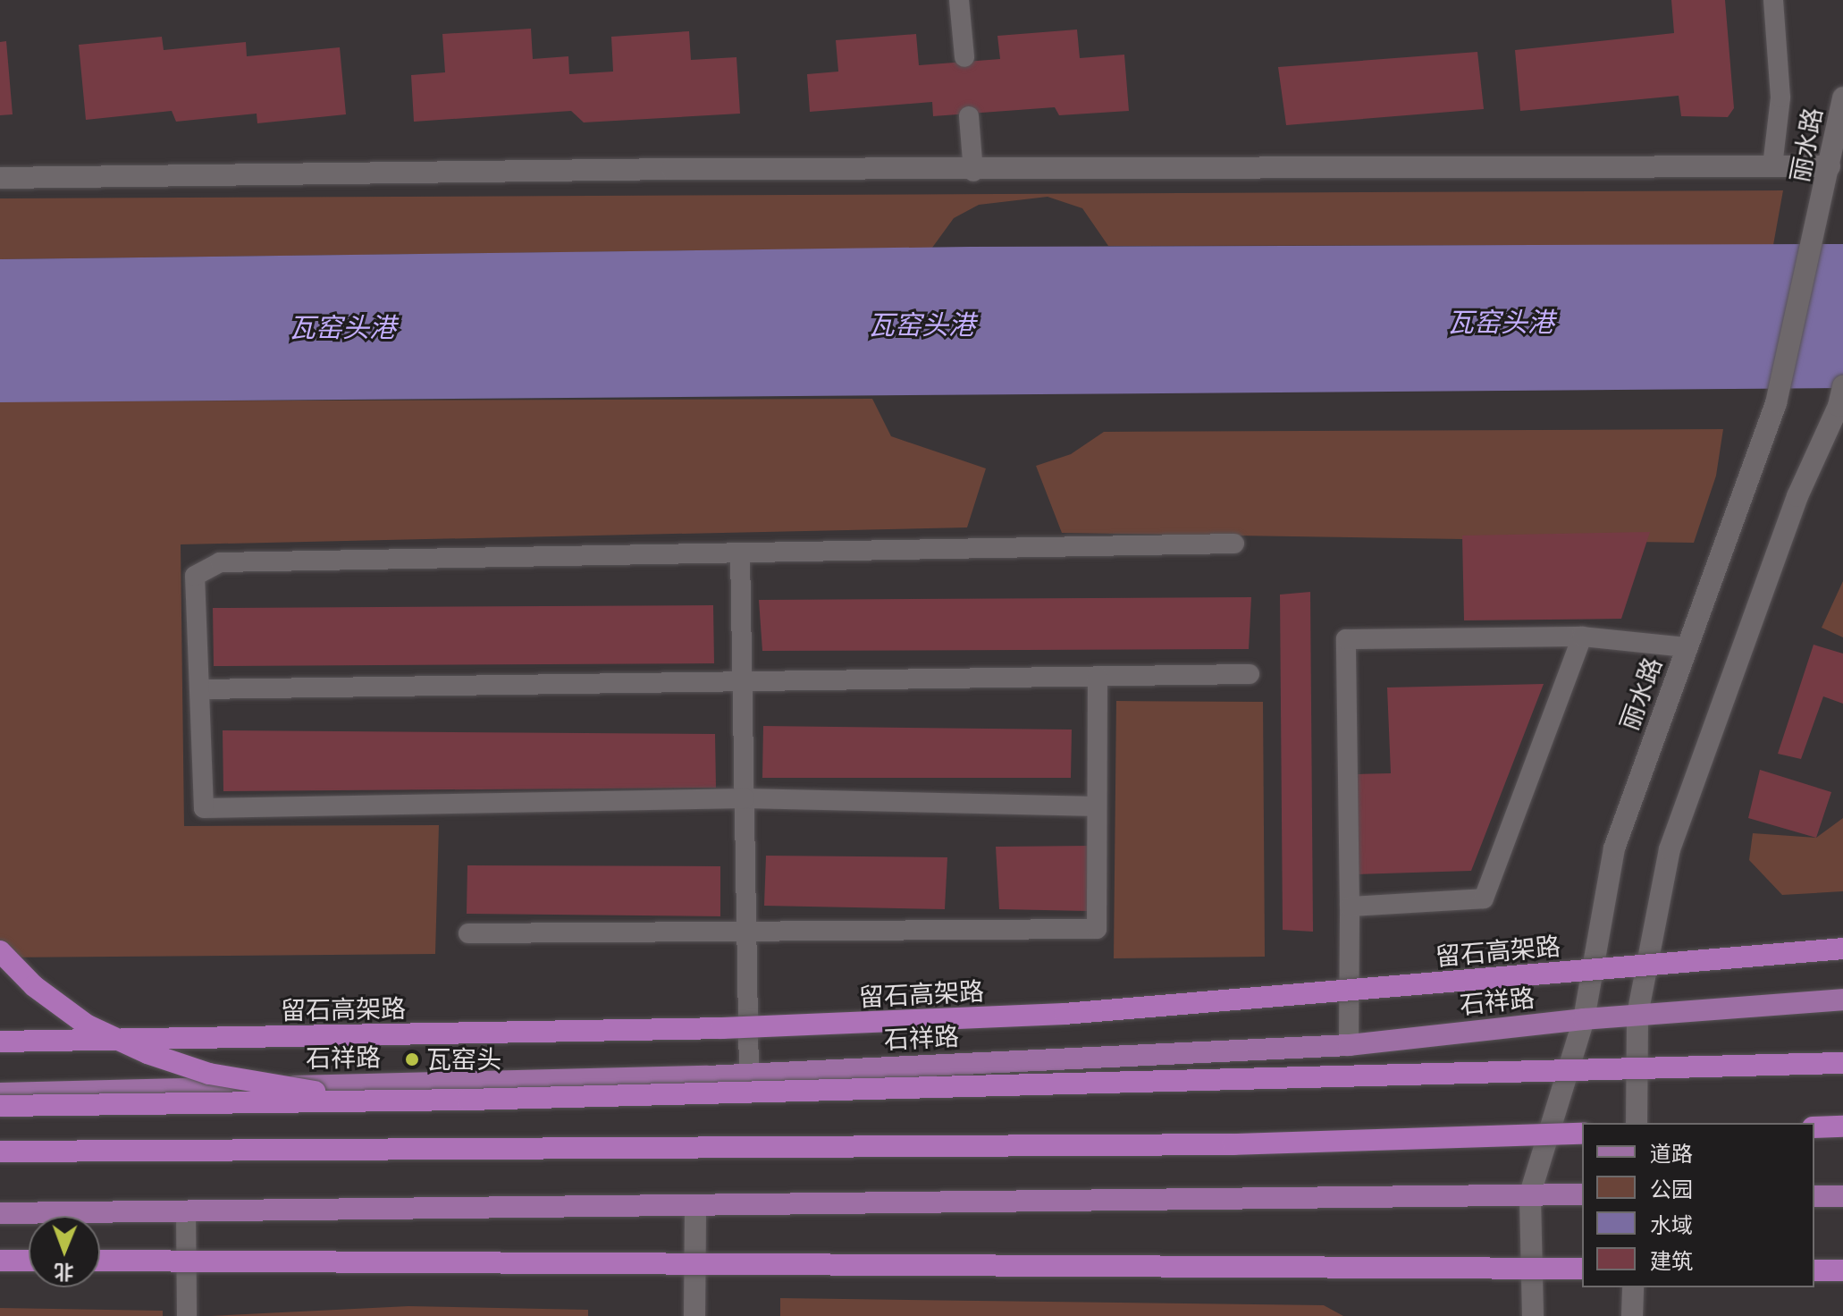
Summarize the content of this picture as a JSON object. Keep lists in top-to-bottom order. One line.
{"streets":{"highway":["留石高架路"],"main road":["丽水路","石祥路"]},"crossings":[["丽水路","石祥路"]],"water":["瓦窑头港"],"places":["瓦窑头"],"legend":["道路","公园","水域","建筑"],"north":"bottom"}
